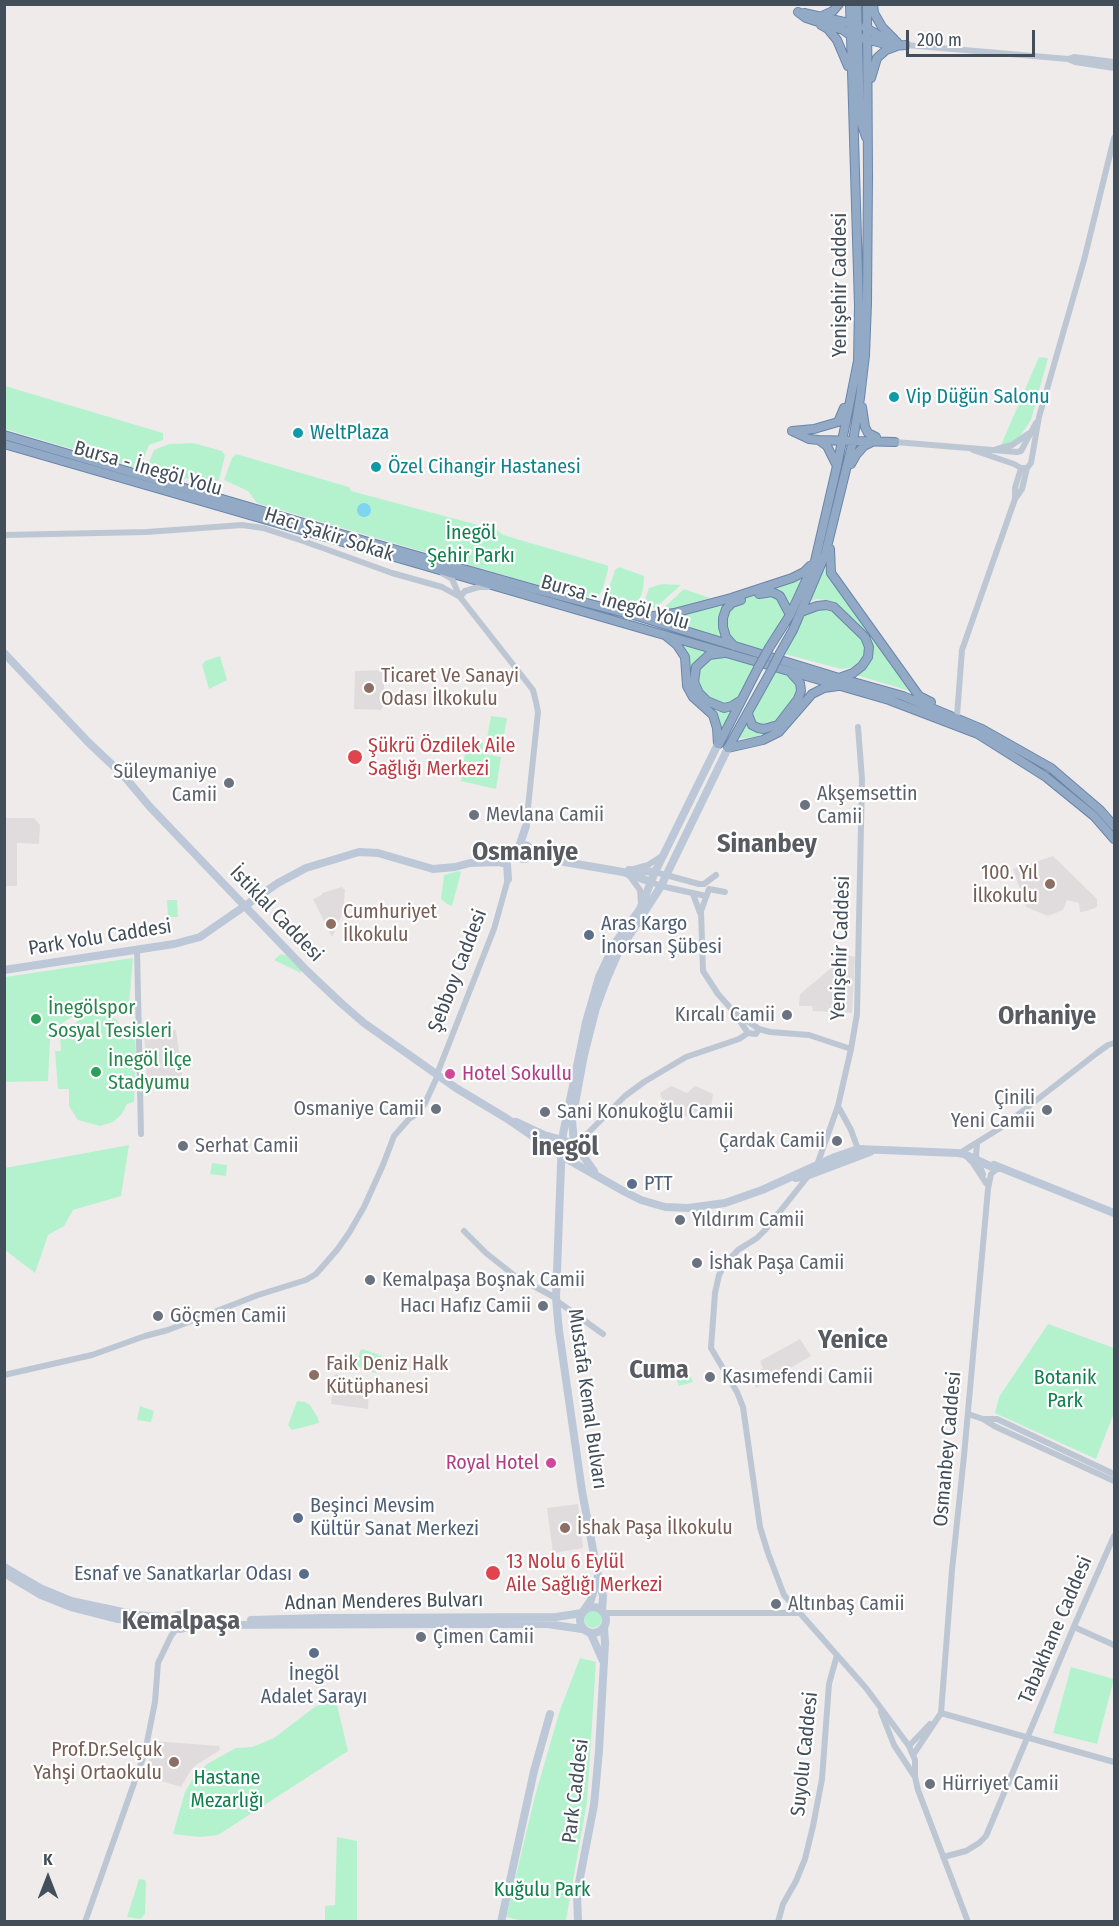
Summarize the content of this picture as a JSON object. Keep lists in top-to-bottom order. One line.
{"streets":{"highway":["Yenişehir Caddesi","Bursa - İnegöl Yolu"],"main road":["İstiklal Caddesi","Park Yolu Caddesi","Mustafa Kemal Bulvarı","Adnan Menderes Bulvarı","Park Caddesi"],"street":["Hacı Şakir Sokak","Şebboy Caddesi","Osmanbey Caddesi","Tabakhane Caddesi","Suyolu Caddesi"]},"crossings":[["İstiklal Caddesi","Park Yolu Caddesi"],["İstiklal Caddesi","Şebboy Caddesi"],["İstiklal Caddesi","Mustafa Kemal Bulvarı"],["Mustafa Kemal Bulvarı","Adnan Menderes Bulvarı"],["Mustafa Kemal Bulvarı","Park Caddesi"],["Adnan Menderes Bulvarı","Park Caddesi"]],"districts":["Sinanbey","Osmaniye","Orhaniye","İnegöl","Yenice","Cuma","Kemalpaşa"],"parks":["İnegöl Şehir Parkı","Botanik Park","Hastane Mezarlığı","Kuğulu Park"],"places":["Vip Düğün Salonu","WeltPlaza","Özel Cihangir Hastanesi","Ticaret Ve Sanayi Odası İlkokulu","Şükrü Özdilek Aile Sağlığı Merkezi","Süleymaniye Camii","Akşemsettin Camii","Mevlana Camii","100. Yıl İlkokulu","Cumhuriyet İlkokulu","Aras Kargo İnorsan Şübesi","Kırcalı Camii","İnegölspor Sosyal Tesisleri","İnegöl İlçe Stadyumu","Hotel Sokullu","Osmaniye Camii","Çinili Yeni Camii","Sani Konukoğlu Camii","Çardak Camii","Serhat Camii","PTT","Yıldırım Camii","İshak Paşa Camii","Kemalpaşa Boşnak Camii","Hacı Hafız Camii","Göçmen Camii","Faik Deniz Halk Kütüphanesi","Kasımefendi Camii","Royal Hotel","Beşinci Mevsim Kültür Sanat Merkezi","İshak Paşa İlkokulu","13 Nolu 6 Eylül Aile Sağlığı Merkezi","Esnaf ve Sanatkarlar Odası","Altınbaş Camii","Çimen Camii","İnegöl Adalet Sarayı","Prof.Dr.Selçuk Yahşi Ortaokulu","Hürriyet Camii"],"scale_bar":"200 m","north":"top"}
